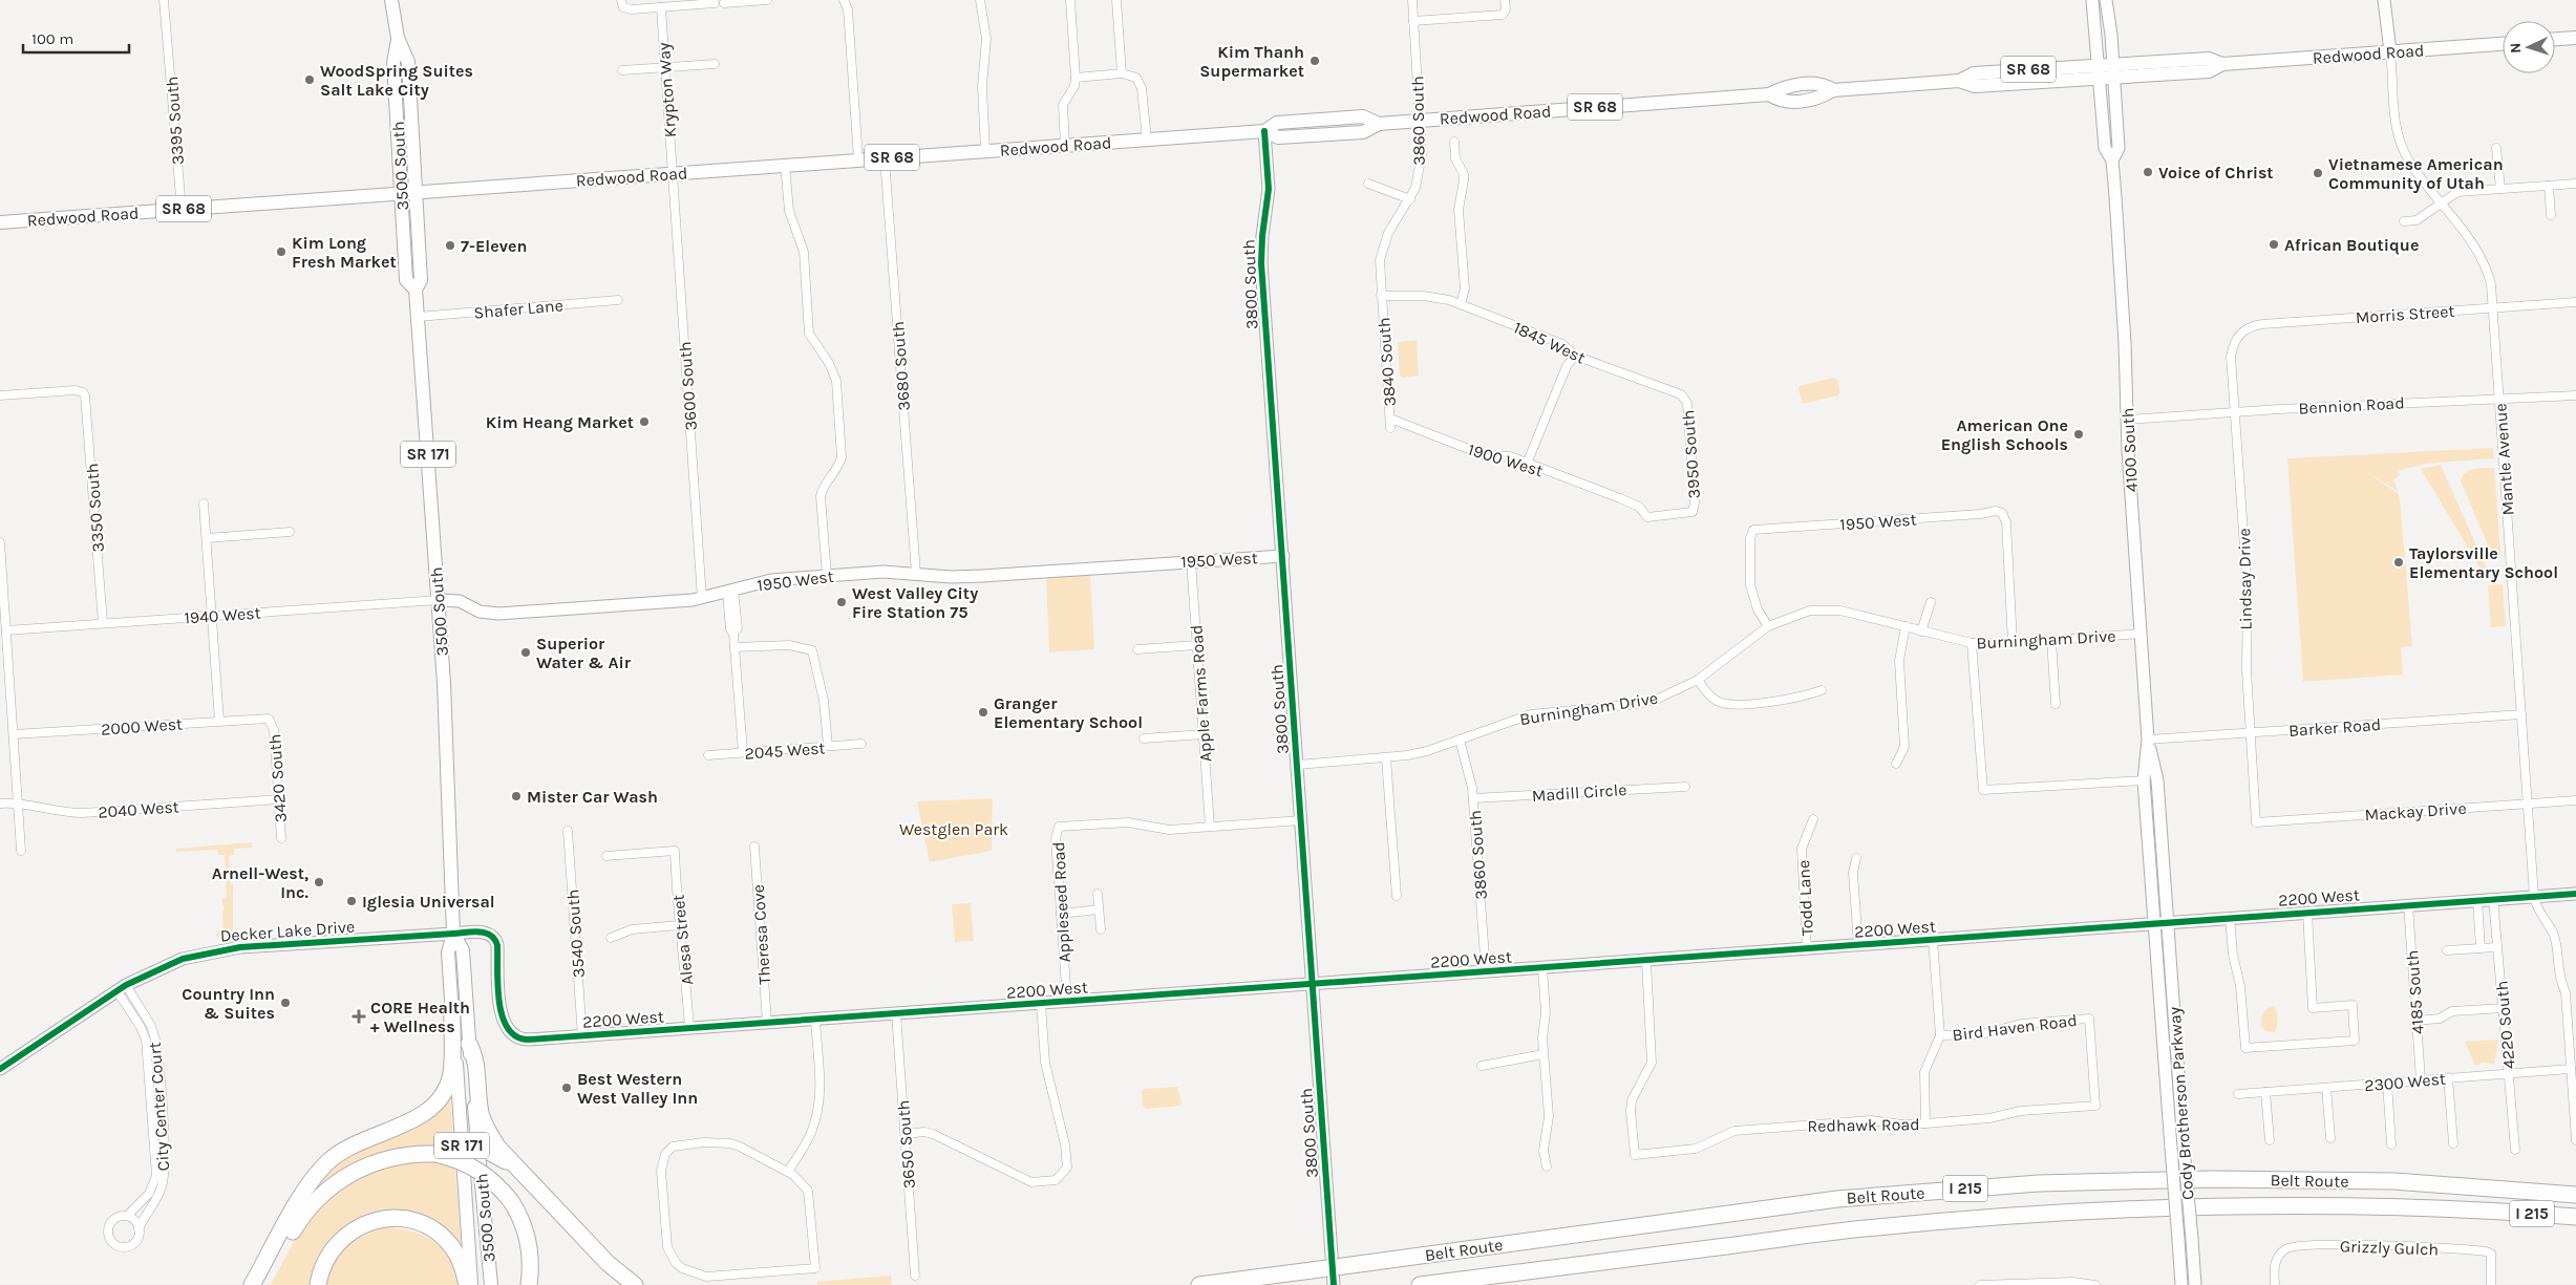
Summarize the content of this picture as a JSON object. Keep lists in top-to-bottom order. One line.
{"streets":{"highway":["Belt Route","I 215"],"main road":["Redwood Road","SR 68","3500 South","SR 171"],"street":["Krypton Way","3395 South","3860 South","3800 South","Shafer Lane","Morris Street","1845 West","3840 South","3680 South","3600 South","Bennion Road","4100 South","3950 South","1900 West","Mantle Avenue","3350 South","1950 West","Lindsay Drive","1940 West","Burningham Drive","Apple Farms Road","2000 West","Barker Road","2045 West","3420 South","Madill Circle","2040 West","Mackay Drive","2200 West","Todd Lane","Appleseed Road","Decker Lake Drive","3540 South","Theresa Cove","Alesa Street","4185 South","4220 South","Bird Haven Road","2300 West","Cody Brotherson Parkway","City Center Court","Redhawk Road","3650 South","Grizzly Gulch"]},"crossings":[["Redwood Road","Krypton Way"],["Redwood Road","3395 South"],["Redwood Road","3860 South"],["Redwood Road","3500 South"],["Redwood Road","3800 South"],["Redwood Road","3680 South"],["Redwood Road","3600 South"],["Redwood Road","4100 South"],["Redwood Road","Mantle Avenue"],["Krypton Way","3600 South"],["3860 South","1845 West"],["3860 South","3840 South"],["3860 South","Burningham Drive"],["3860 South","Madill Circle"],["3860 South","2200 West"],["3500 South","Shafer Lane"],["3500 South","1950 West"],["3500 South","1940 West"],["3500 South","2200 West"],["3500 South","Decker Lake Drive"],["3800 South","1950 West"],["3800 South","Burningham Drive"],["3800 South","2200 West"],["3800 South","Appleseed Road"],["Morris Street","Mantle Avenue"],["Morris Street","Lindsay Drive"],["1845 West","3840 South"],["1845 West","3950 South"],["3840 South","1900 West"],["3680 South","1950 West"],["3600 South","1950 West"],["Bennion Road","4100 South"],["Bennion Road","Mantle Avenue"],["Bennion Road","Lindsay Drive"],["4100 South","Burningham Drive"],["4100 South","Barker Road"],["4100 South","2200 West"],["4100 South","Cody Brotherson Parkway"],["3950 South","1900 West"],["Mantle Avenue","Barker Road"],["Mantle Avenue","Mackay Drive"],["Mantle Avenue","2200 West"],["Mantle Avenue","2300 West"],["3350 South","1940 West"],["1950 West","1940 West"],["1950 West","Burningham Drive"],["1950 West","Apple Farms Road"],["Lindsay Drive","Barker Road"],["Lindsay Drive","Mackay Drive"],["Apple Farms Road","Appleseed Road"],["2000 West","3420 South"],["3420 South","2040 West"],["2200 West","Todd Lane"],["2200 West","Appleseed Road"],["2200 West","Decker Lake Drive"],["2200 West","3540 South"],["2200 West","Theresa Cove"],["2200 West","Alesa Street"],["2200 West","4185 South"],["2200 West","4220 South"],["2200 West","Cody Brotherson Parkway"],["2200 West","Redhawk Road"],["2200 West","3650 South"],["Decker Lake Drive","City Center Court"],["4185 South","2300 West"],["4220 South","2300 West"],["Bird Haven Road","Redhawk Road"]],"parks":["Westglen Park"],"places":{"other":["Kim Thanh Supermarket","WoodSpring Suites Salt Lake City","Voice of Christ","Vietnamese American Community of Utah","African Boutique","7-Eleven","Kim Long Fresh Market","Kim Heang Market","American One English Schools","Taylorsville Elementary School","West Valley City Fire Station 75","Superior Water & Air","Granger Elementary School","Mister Car Wash","Arnell-West, Inc.","Iglesia Universal","Country Inn & Suites","Best Western West Valley Inn"],"health":["CORE Health + Wellness"]},"scale_bar":"100 m","north":"left"}
